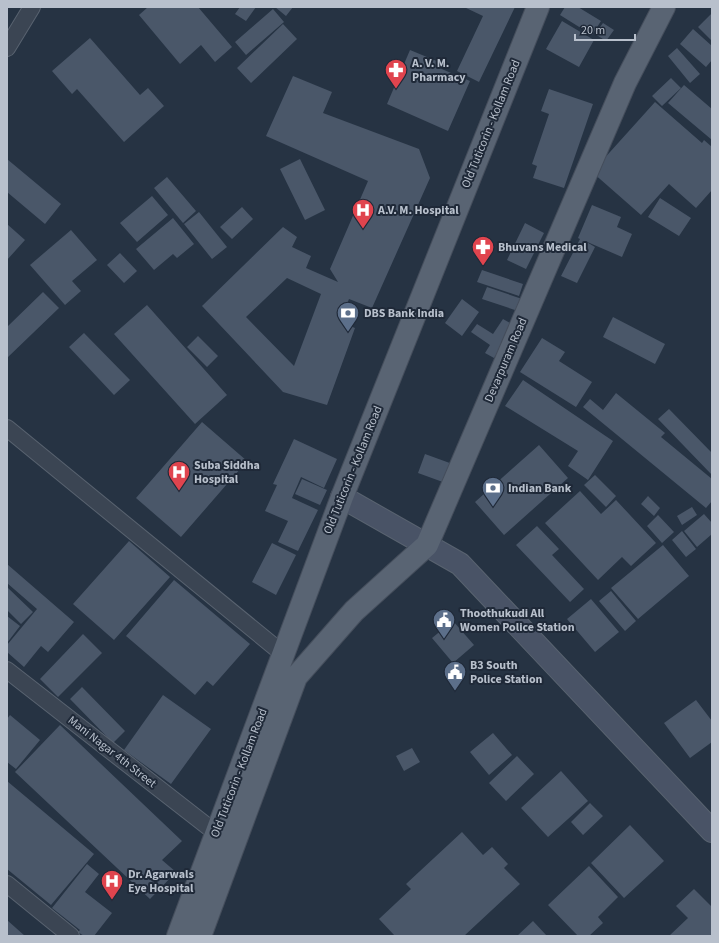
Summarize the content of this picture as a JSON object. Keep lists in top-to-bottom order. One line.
{"streets":{"main road":["Old Tuticorin - Kollam Road","Devarpuram Road"],"street":["Mani Nagar 4th Street"]},"crossings":[["Old Tuticorin - Kollam Road","Mani Nagar 4th Street"]],"places":{"pharmacy":["A. V. M. Pharmacy","Bhuvans Medical"],"hospital":["A.V. M. Hospital","Suba Siddha Hospital","Dr. Agarwals Eye Hospital"],"bank":["DBS Bank India","Indian Bank"],"public building":["Thoothukudi All Women Police Station","B3 South Police Station"]},"scale_bar":"20 m"}
